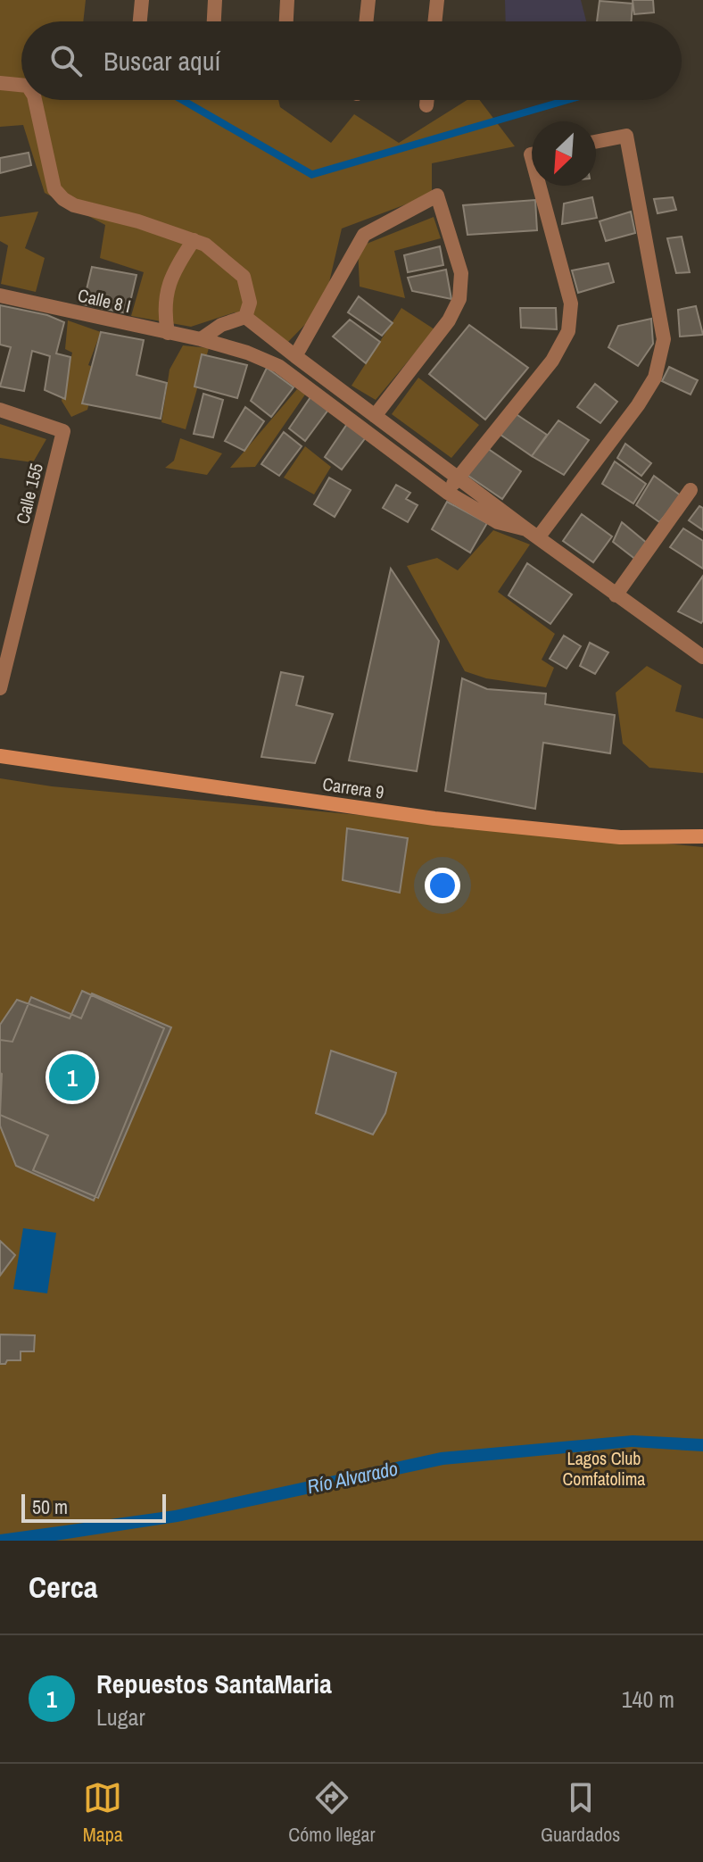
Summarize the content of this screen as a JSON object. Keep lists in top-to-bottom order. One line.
{"streets":{"street":["Calle 8 I","Calle 155","Carrera 9"]},"water":["Río Alvarado"],"parks":["Lagos Club Comfatolima"],"scale_bar":"50 m","north":"bottom left","page":{"search":"Buscar aquí","pins":"1","scale":"50 m","heading":"Cerca","list":[{"mark":"1","name":"Repuestos SantaMaria","note":"Lugar","value":"140 m"}],"nav":["Mapa","Cómo llegar","Guardados"]}}
